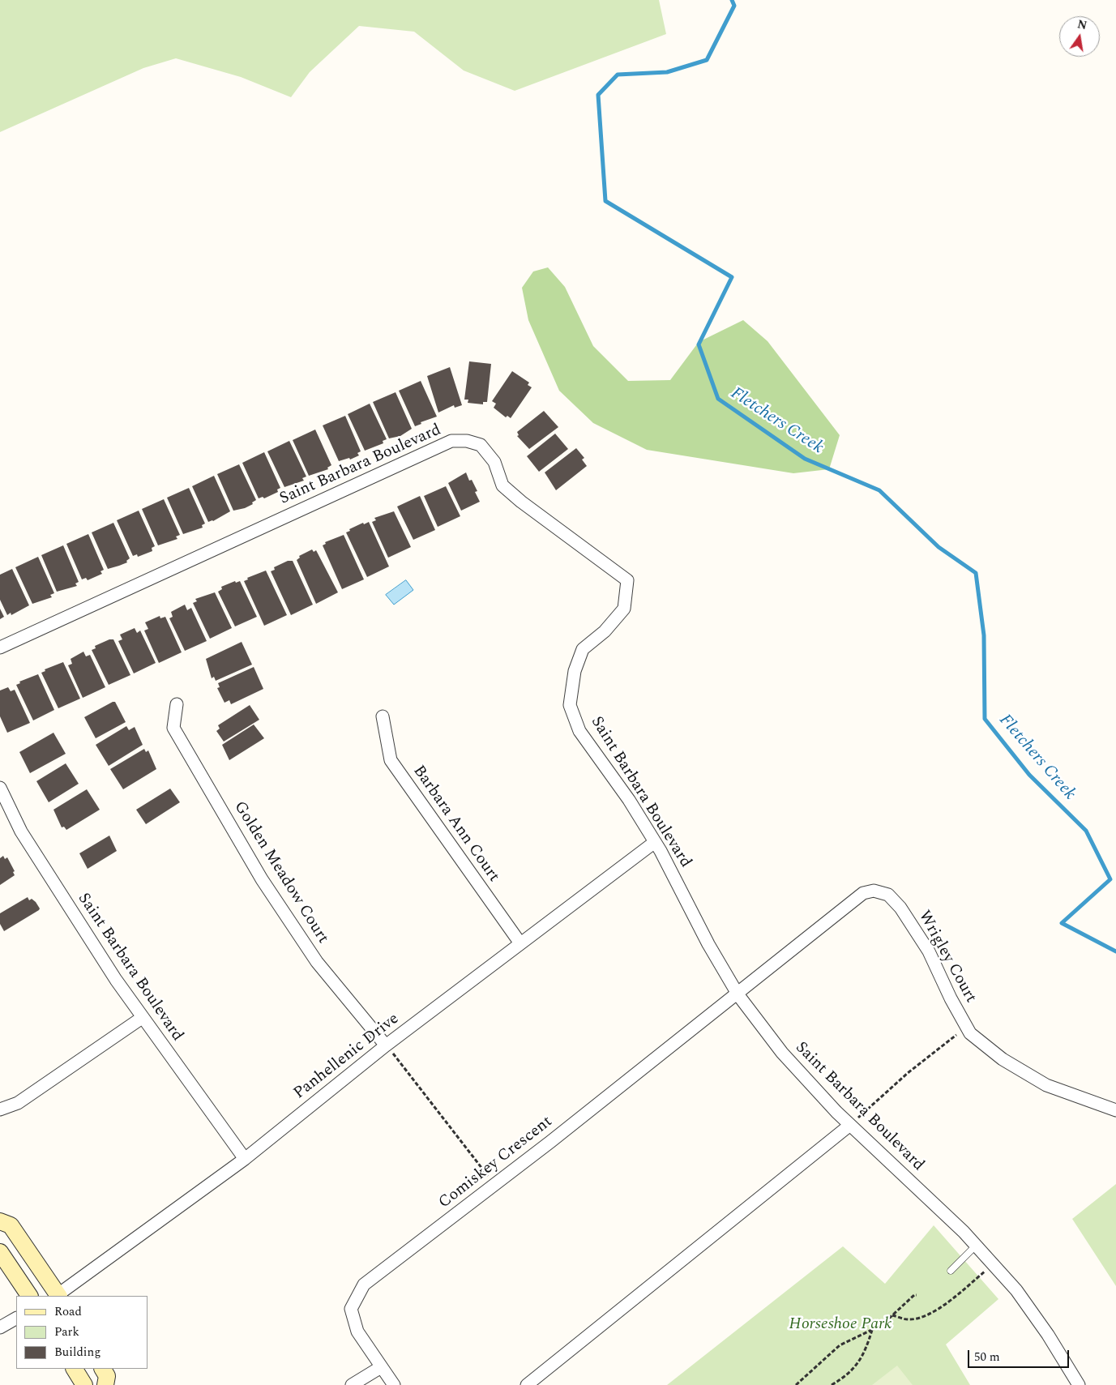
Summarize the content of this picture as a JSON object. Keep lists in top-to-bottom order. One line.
{"streets":{"street":["Saint Barbara Boulevard","Barbara Ann Court","Golden Meadow Court","Wrigley Court","Panhellenic Drive","Comiskey Crescent"]},"crossings":[["Saint Barbara Boulevard","Wrigley Court"],["Saint Barbara Boulevard","Panhellenic Drive"],["Saint Barbara Boulevard","Comiskey Crescent"],["Barbara Ann Court","Panhellenic Drive"],["Golden Meadow Court","Panhellenic Drive"],["Wrigley Court","Comiskey Crescent"]],"water":["Fletchers Creek"],"parks":["Horseshoe Park"],"legend":["Road","Park","Building"],"scale_bar":"50 m","north":"top"}
